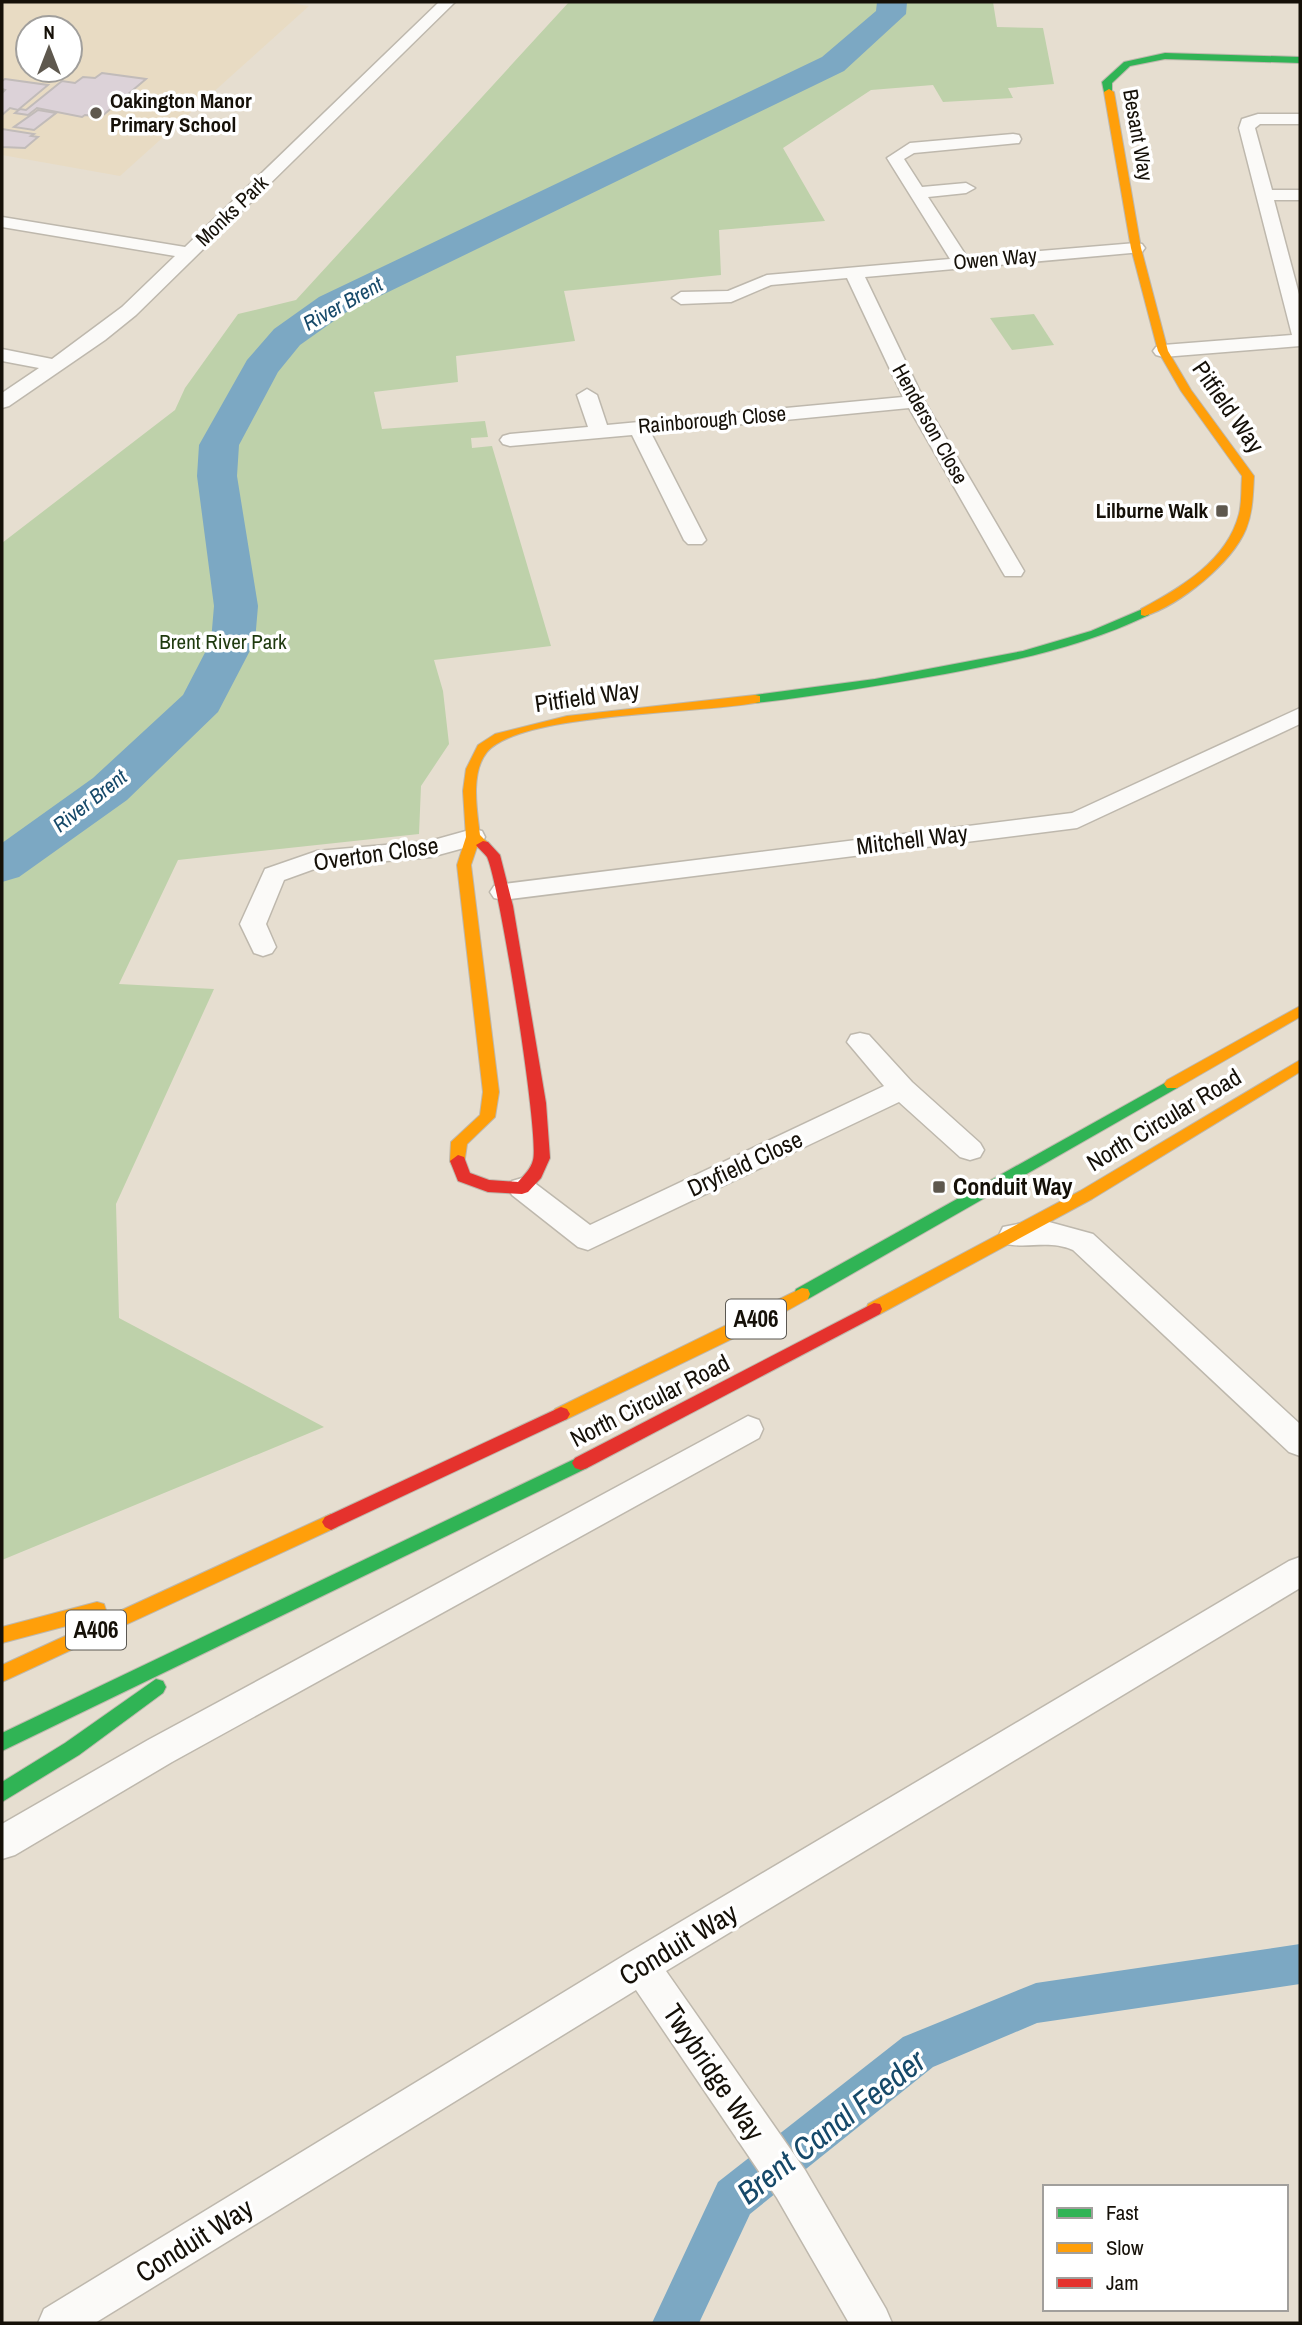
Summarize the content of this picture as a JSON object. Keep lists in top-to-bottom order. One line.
{"streets":{"main road":["Besant Way","Pitfield Way","North Circular Road","A406"],"street":["Monks Park","Owen Way","Rainborough Close","Henderson Close","Mitchell Way","Overton Close","Dryfield Close","Conduit Way","Twybridge Way"]},"crossings":[["Besant Way","Owen Way"],["Besant Way","Pitfield Way"],["Owen Way","Henderson Close"],["Pitfield Way","Overton Close"],["Pitfield Way","Dryfield Close"],["Rainborough Close","Henderson Close"],["Conduit Way","Twybridge Way"]],"water":["River Brent","Brent Canal Feeder"],"parks":["Brent River Park"],"places":{"other":["Oakington Manor Primary School"],"transit":["Lilburne Walk","Conduit Way"]},"legend":["Fast","Slow","Jam"],"north":"top"}
